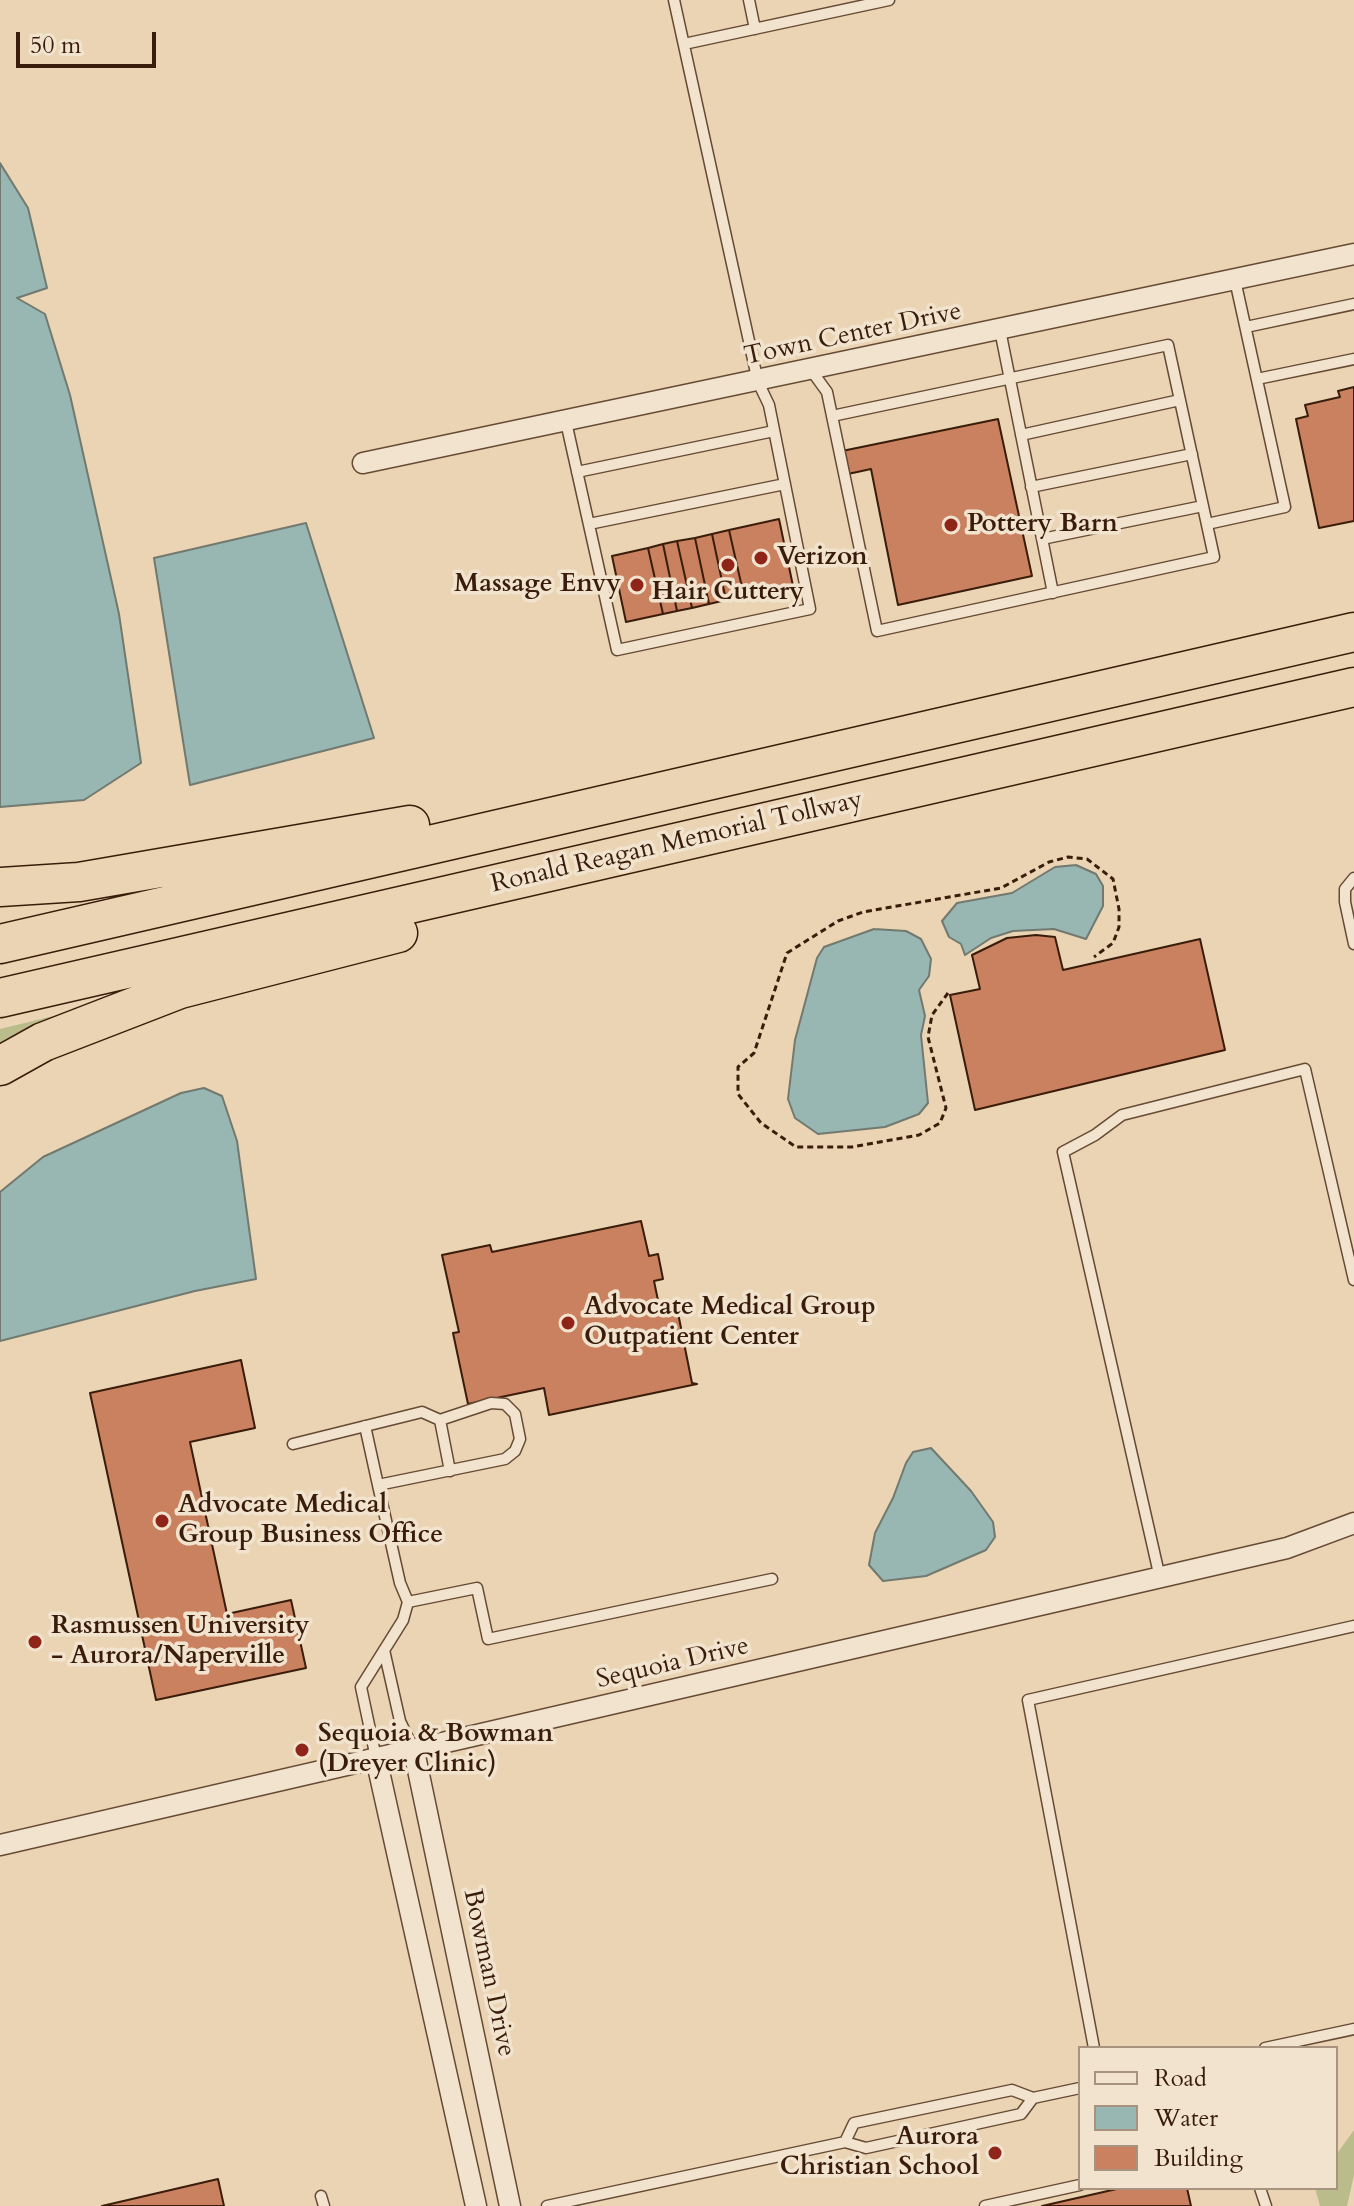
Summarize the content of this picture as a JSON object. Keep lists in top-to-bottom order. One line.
{"streets":{"highway":["Ronald Reagan Memorial Tollway"],"street":["Town Center Drive","Sequoia Drive","Bowman Drive"]},"crossings":[["Sequoia Drive","Bowman Drive"]],"places":["Pottery Barn","Verizon","Hair Cuttery","Massage Envy","Advocate Medical Group Outpatient Center","Advocate Medical Group Business Office","Rasmussen University - Aurora/Naperville","Sequoia & Bowman (Dreyer Clinic)","Aurora Christian School"],"legend":["Road","Water","Building"],"scale_bar":"50 m"}
